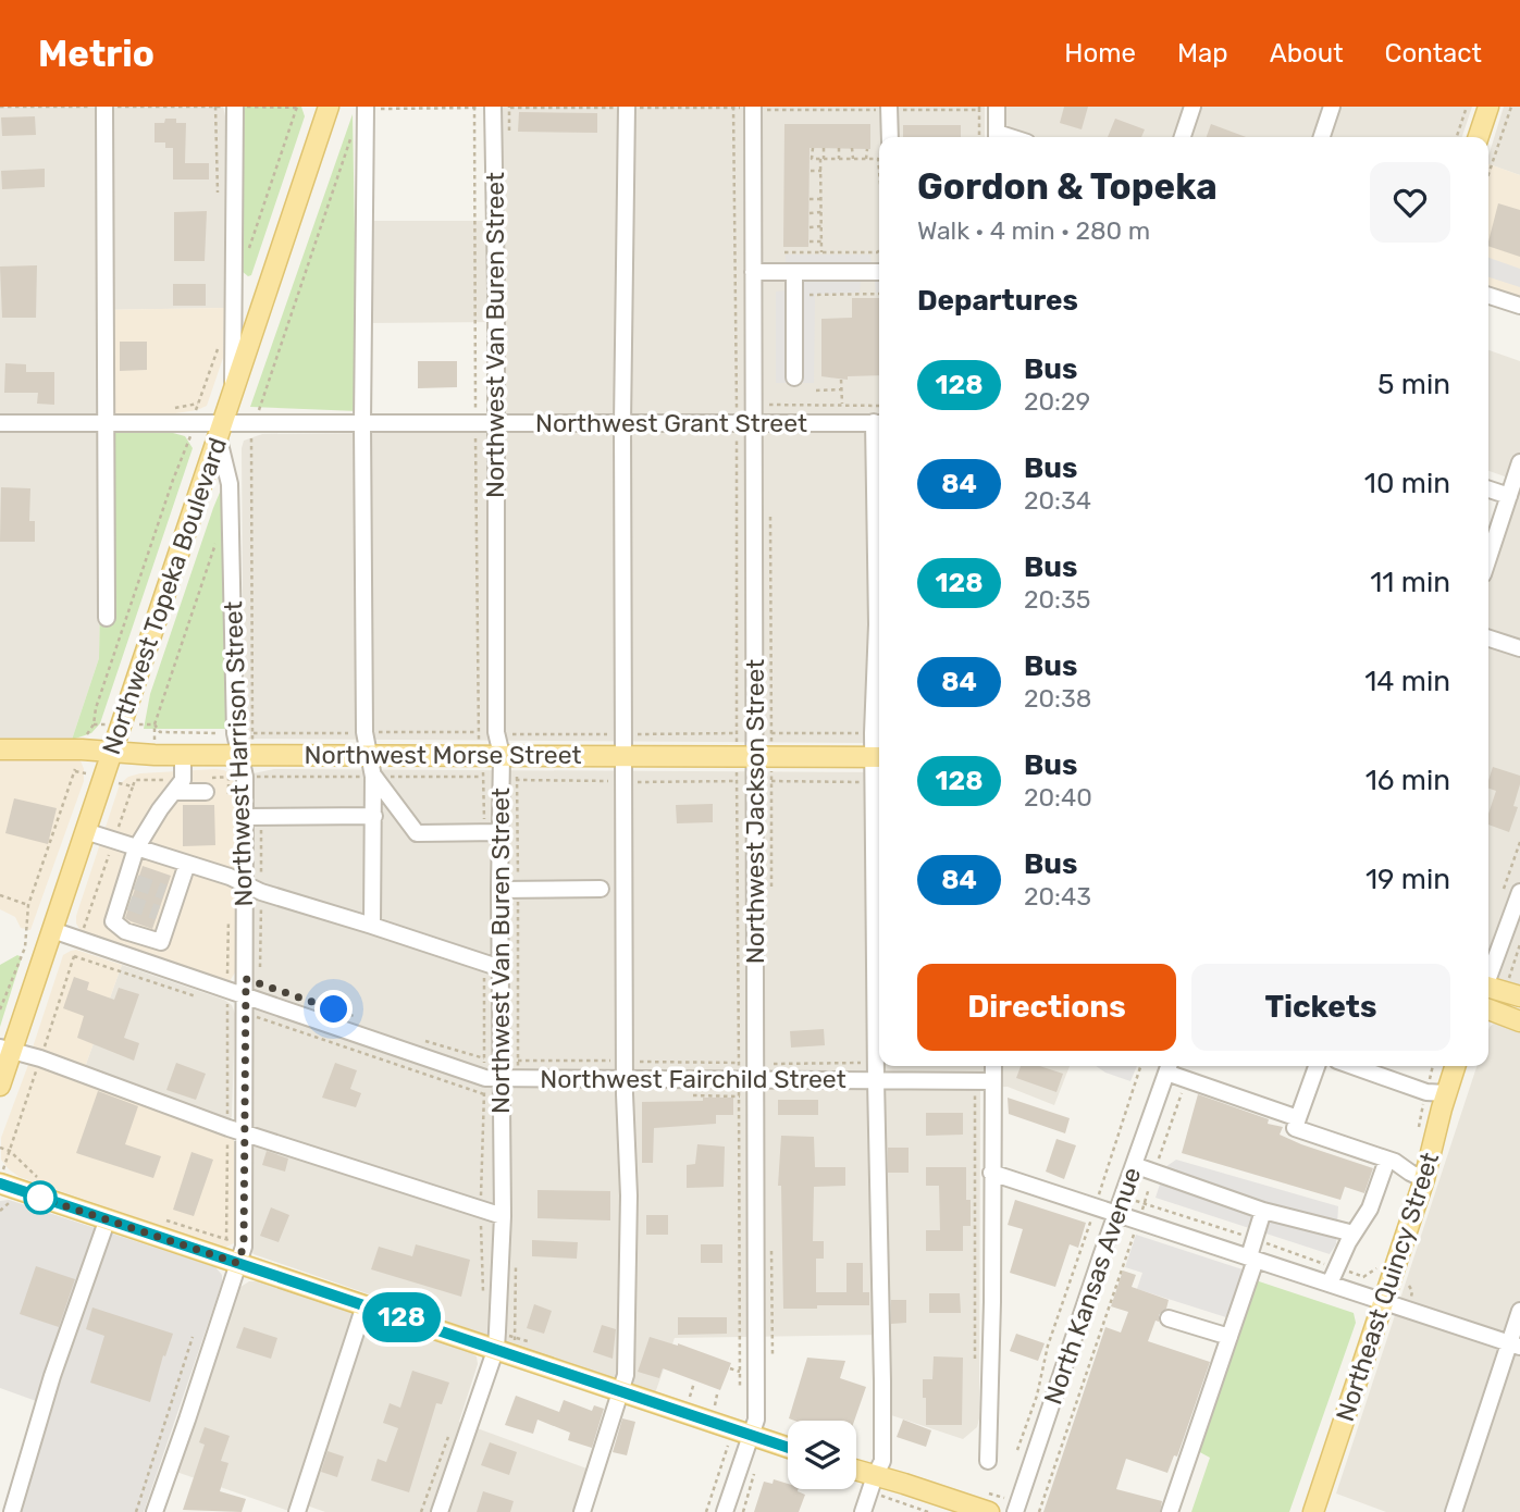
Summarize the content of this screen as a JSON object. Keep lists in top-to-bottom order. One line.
{"streets":{"main road":["Northwest Topeka Boulevard","Northwest Morse Street","Northeast Quincy Street"],"street":["Northwest Van Buren Street","Northwest Grant Street","Northwest Harrison Street","Northwest Jackson Street","Northwest Fairchild Street","North Kansas Avenue"]},"crossings":[["Northwest Van Buren Street","Northwest Grant Street"],["Northwest Van Buren Street","Northwest Morse Street"],["Northwest Van Buren Street","Northwest Fairchild Street"],["Northwest Grant Street","Northwest Topeka Boulevard"],["Northwest Grant Street","Northwest Harrison Street"],["Northwest Grant Street","Northwest Jackson Street"],["Northwest Topeka Boulevard","Northwest Harrison Street"],["Northwest Topeka Boulevard","Northwest Morse Street"],["Northwest Topeka Boulevard","Northwest Fairchild Street"],["Northwest Harrison Street","Northwest Morse Street"],["Northwest Harrison Street","Northwest Fairchild Street"],["Northwest Morse Street","Northwest Jackson Street"],["Northwest Jackson Street","Northwest Fairchild Street"]],"lines":["bus line 128"],"page":{"header":"Metrio","nav":["Home","Map","About","Contact"],"on_map":"128","heading":[["Gordon & Topeka","Walk · 4 min · 280 m"],"Departures"],"list":[{"mark":"128","name":"Bus","note":"20:29","value":"5 min"},{"mark":"84","name":"Bus","note":"20:34","value":"10 min"},{"mark":"128","name":"Bus","note":"20:35","value":"11 min"},{"mark":"84","name":"Bus","note":"20:38","value":"14 min"},{"mark":"128","name":"Bus","note":"20:40","value":"16 min"},{"mark":"84","name":"Bus","note":"20:43","value":"19 min"}],"buttons":["Directions","Tickets"]}}
